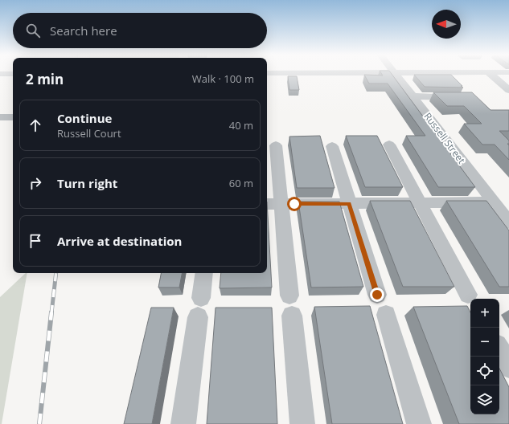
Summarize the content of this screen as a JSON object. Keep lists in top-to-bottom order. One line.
{"streets":{"street":["Russell Street"]},"north":"left","page":{"search":"Search here","heading":["2 min","Walk · 100 m"],"list":[["Continue","Russell Court","40 m"],["Turn right","60 m"],"Arrive at destination"],"map_buttons":["+","−"]}}
